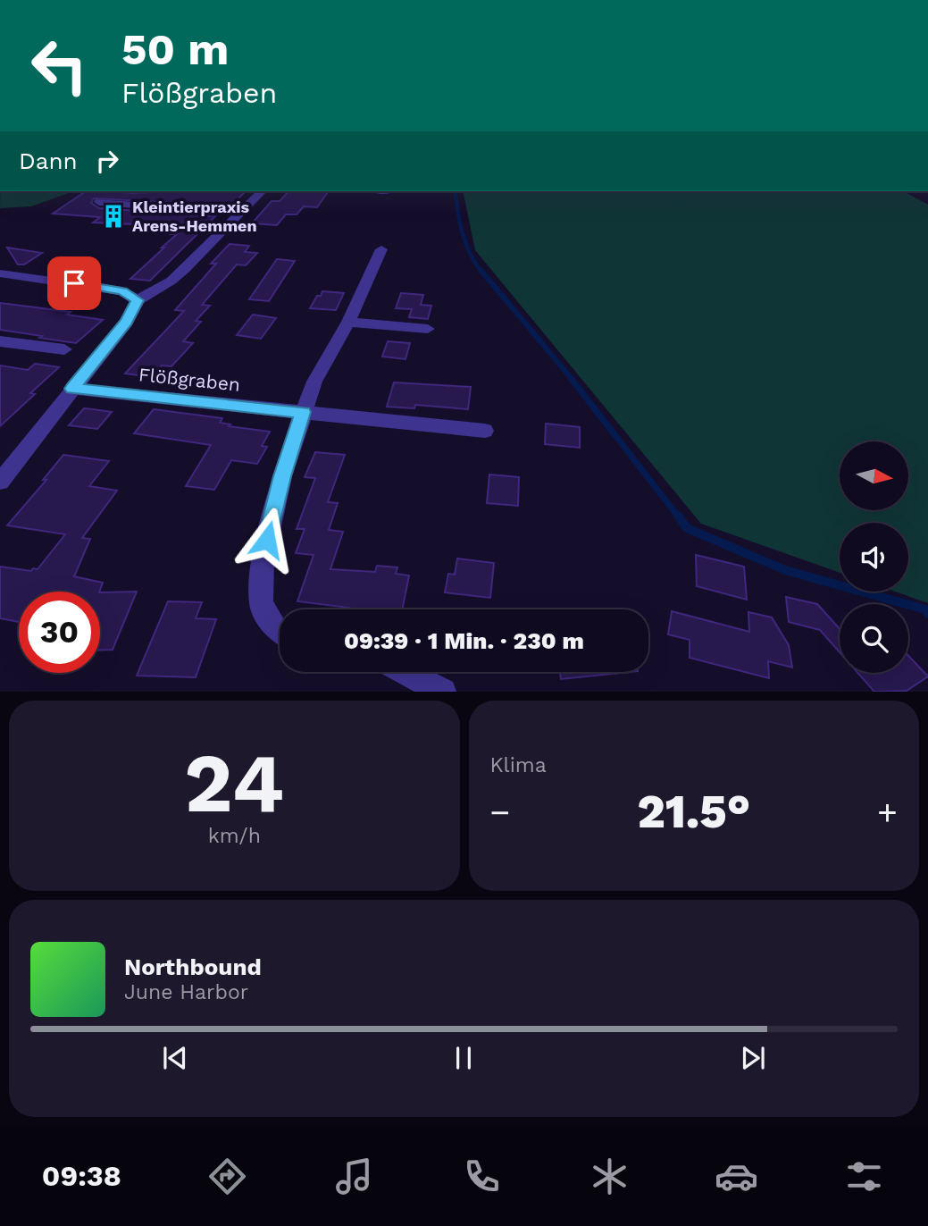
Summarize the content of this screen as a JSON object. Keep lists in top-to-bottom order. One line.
{"streets":{"street":["Flößgraben"]},"places":{"building":["Kleintierpraxis Arens-Hemmen"]},"north":"right","page":{"turn":["50 m","Flößgraben"],"then":"Dann","limit":"30","trip":"09:39 · 1 Min. · 230 m","tile":[["24","km/h"],"Klima"],"heat":["−","21.5°","+"],"song":["Northbound","June Harbor"],"tabs":"09:38"}}
